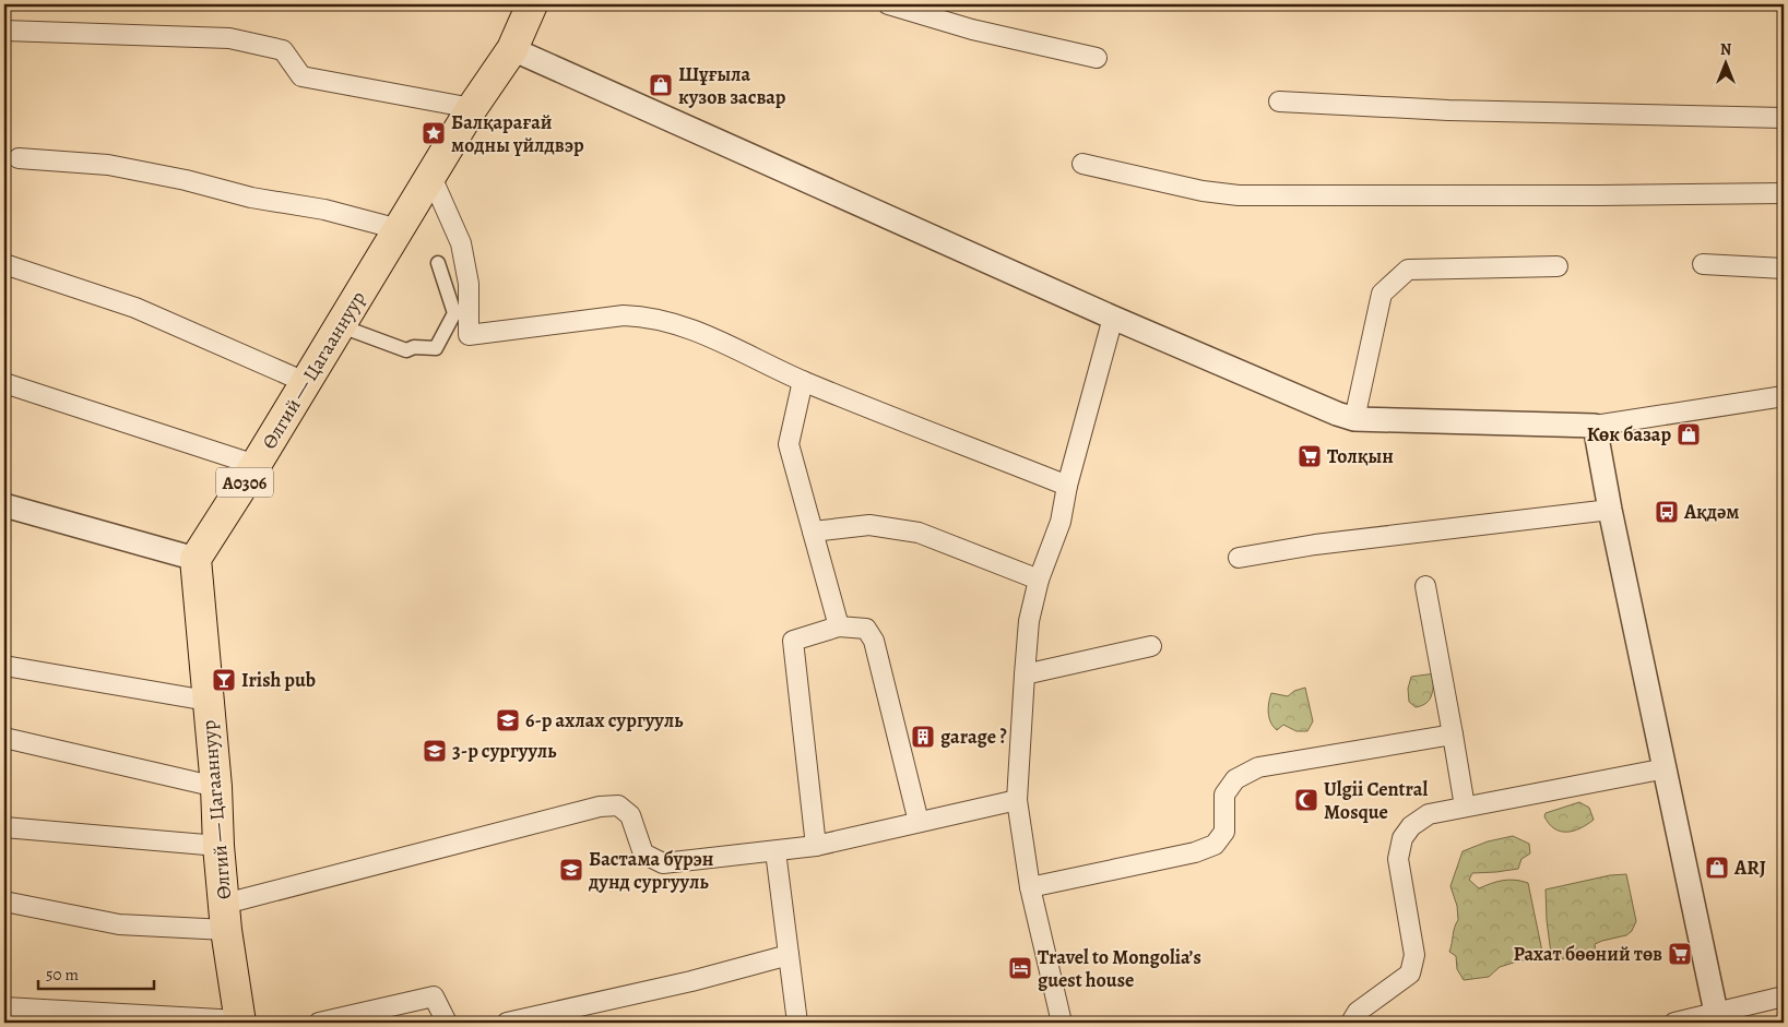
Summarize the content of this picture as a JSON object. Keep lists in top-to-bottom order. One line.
{"streets":{"highway":["Өлгий — Цагааннуур","A0306"]},"places":{"shop":["Шұғыла кузов засвар","Көк базар","ARJ"],"place":["Балқарағай модны үйлдвэр"],"supermarket":["Толқын","Раxат бөөний төв"],"bus stop":["Ақдəм"],"bar":["Irish pub"],"school or university":["6-р ахлах сургууль","3-р сургууль","Бастама бүрэн дунд сургууль"],"building":["garage ?"],"mosque":["Ulgii Central Mosque"],"hotel":["Travel to Mongolia’s guest house"]},"scale_bar":"50 m","north":"top"}
